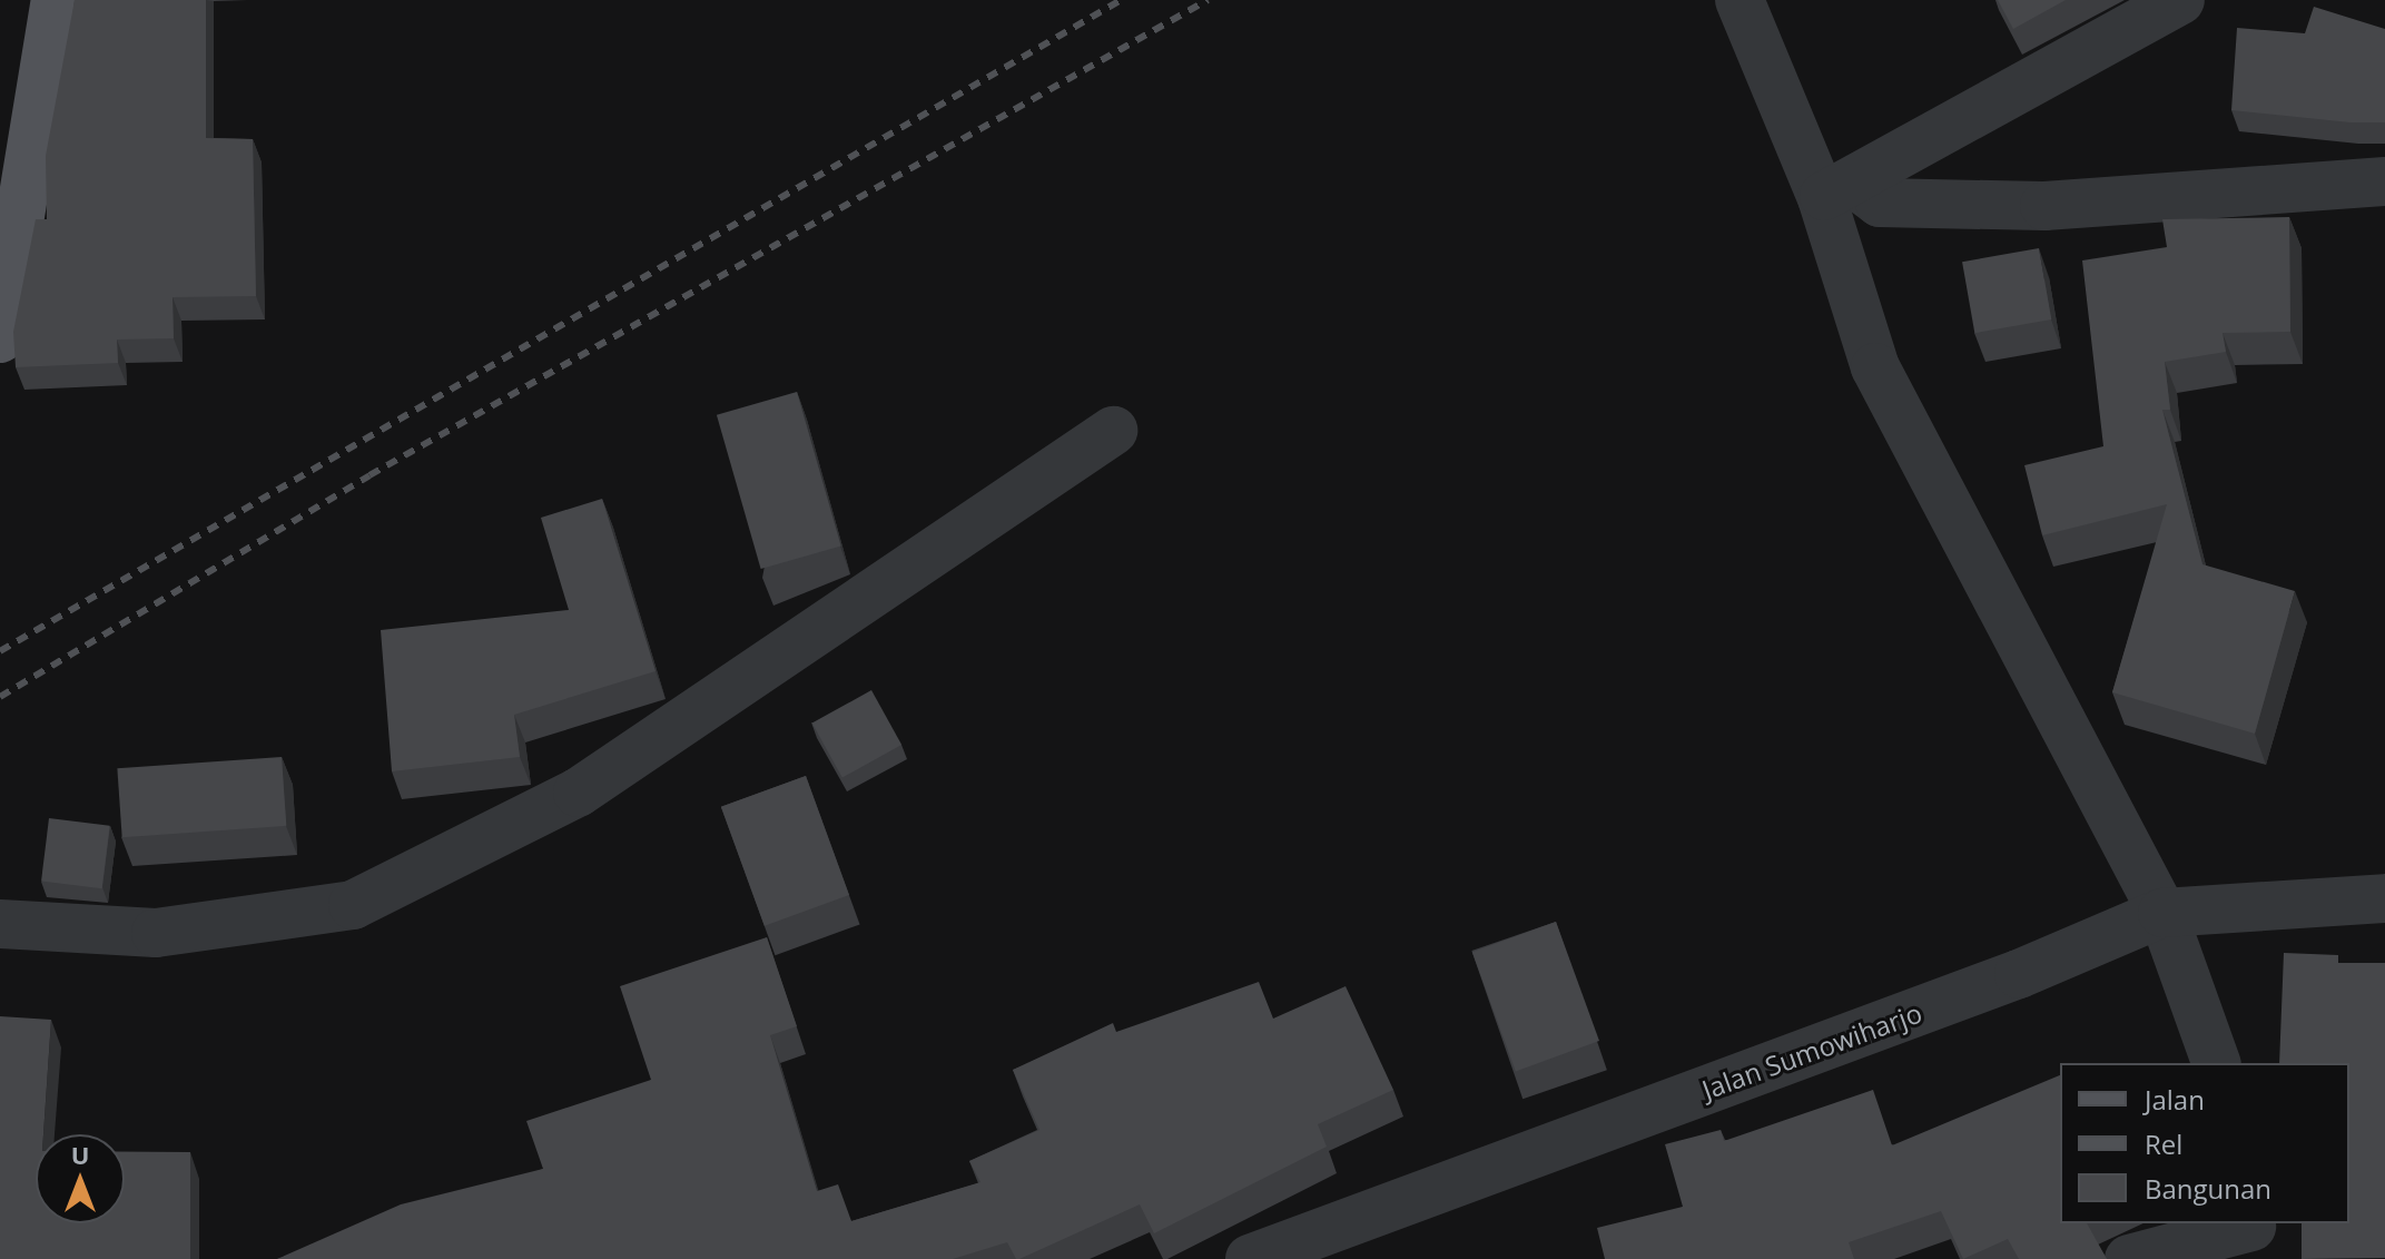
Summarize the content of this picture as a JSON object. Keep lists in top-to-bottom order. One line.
{"streets":{"street":["Jalan Sumowiharjo"]},"legend":["Jalan","Rel","Bangunan"],"north":"top"}
